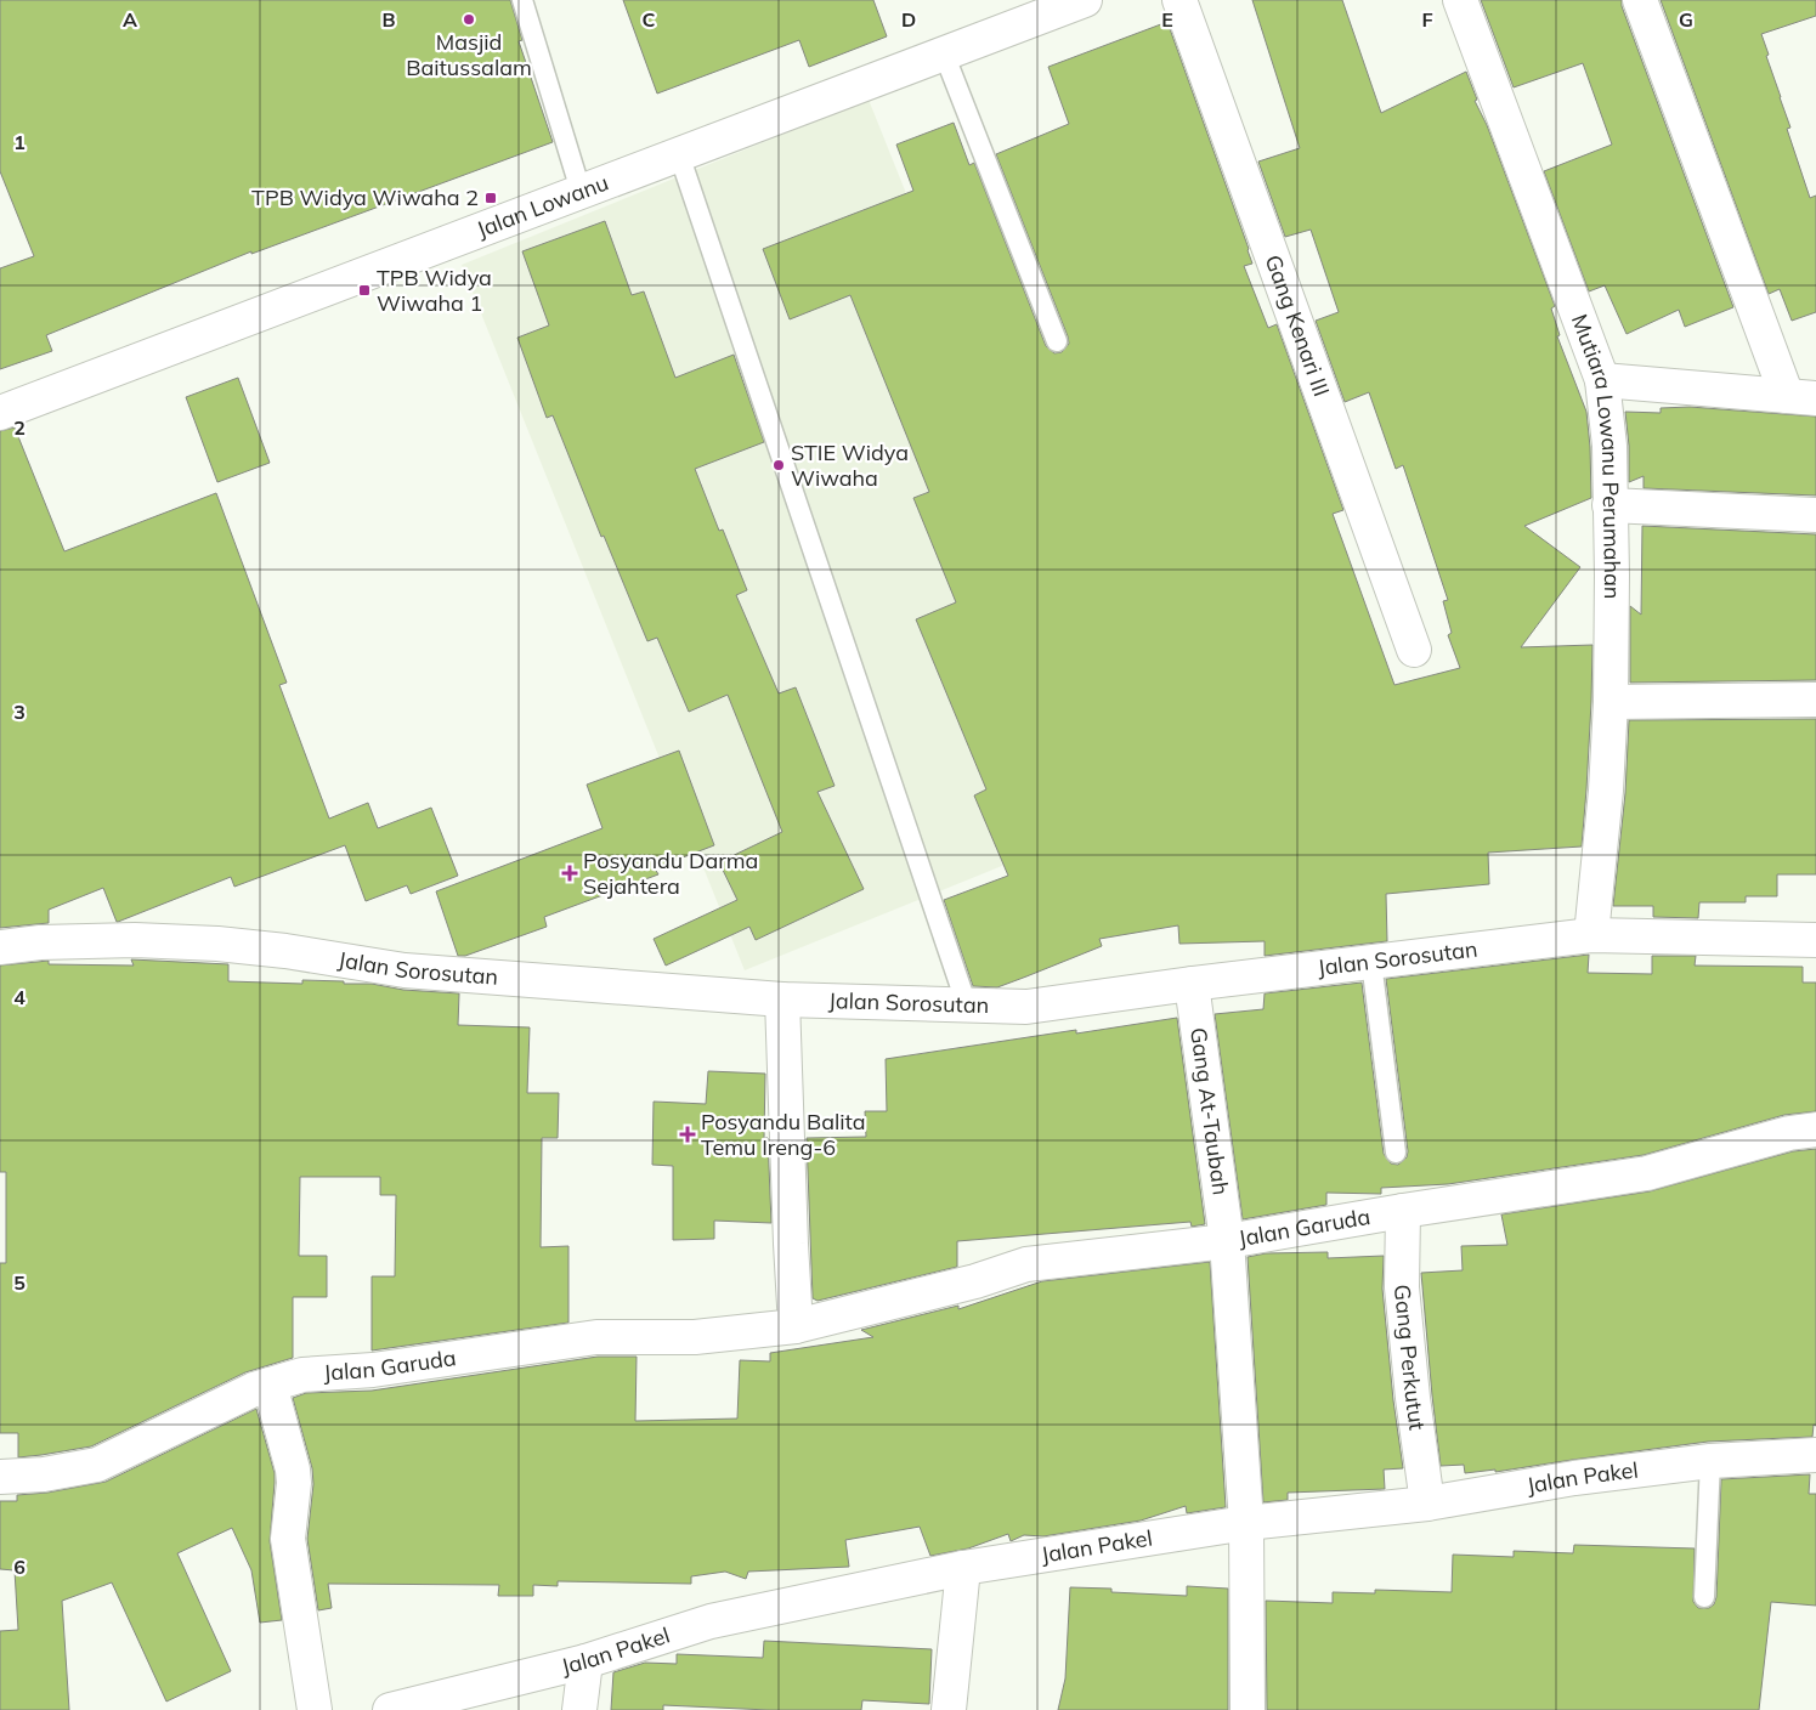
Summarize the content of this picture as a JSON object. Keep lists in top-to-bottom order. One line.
{"streets":{"street":["Jalan Lowanu","Gang Kenari III","Mutiara Lowanu Perumahan","Jalan Sorosutan","Gang At-Taubah","Jalan Garuda","Gang Perkutut","Jalan Pakel"]},"crossings":[["Mutiara Lowanu Perumahan","Jalan Sorosutan"],["Jalan Sorosutan","Gang At-Taubah"],["Gang At-Taubah","Jalan Garuda"],["Gang At-Taubah","Jalan Pakel"],["Jalan Garuda","Gang Perkutut"],["Gang Perkutut","Jalan Pakel"]],"places":{"other":["Masjid Baitussalam","STIE Widya Wiwaha"],"transit":["TPB Widya Wiwaha 2","TPB Widya Wiwaha 1"],"health":["Posyandu Darma Sejahtera","Posyandu Balita Temu Ireng-6"]},"grid":{"columns":["A","B","C","D","E","F","G"],"rows":["1","2","3","4","5","6"]}}
